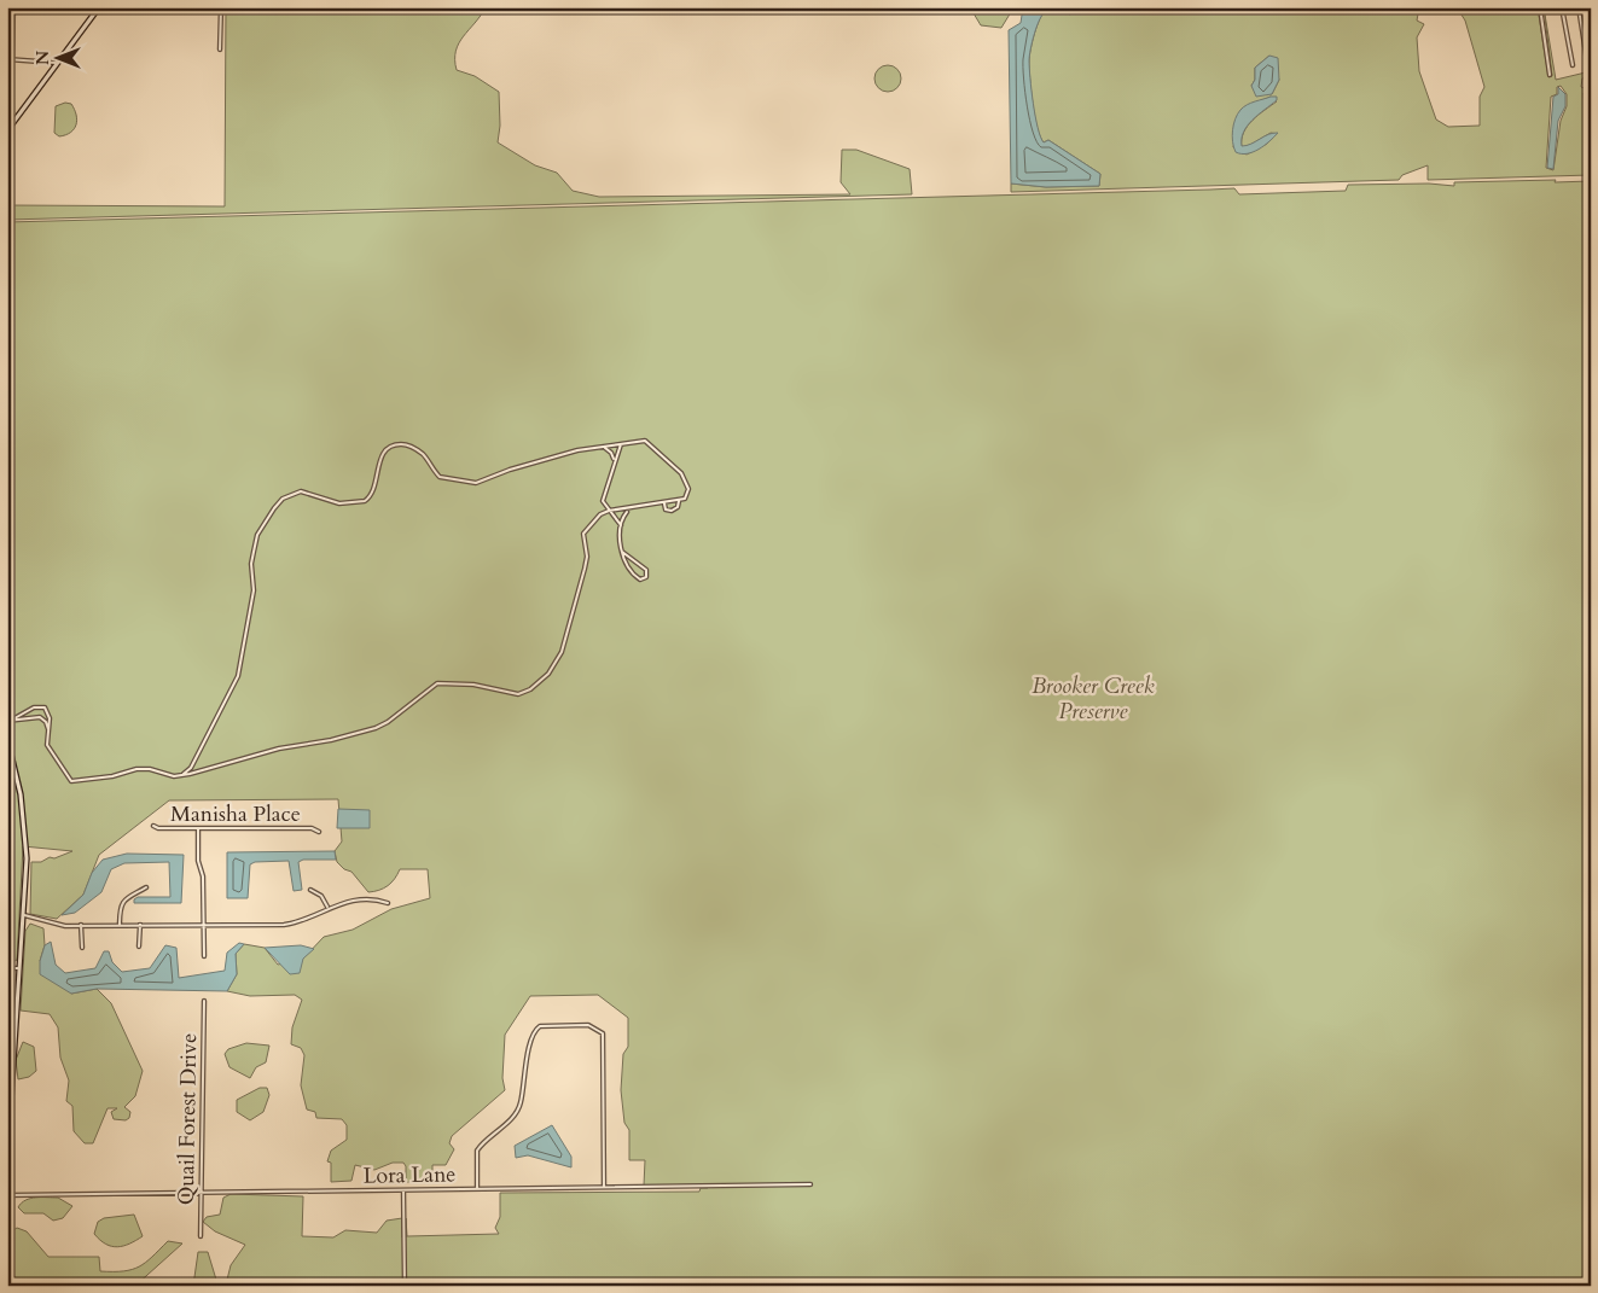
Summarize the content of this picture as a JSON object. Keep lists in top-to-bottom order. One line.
{"streets":{"street":["Manisha Place","Quail Forest Drive","Lora Lane"]},"crossings":[["Quail Forest Drive","Lora Lane"]],"parks":["Brooker Creek Preserve"],"north":"left"}
